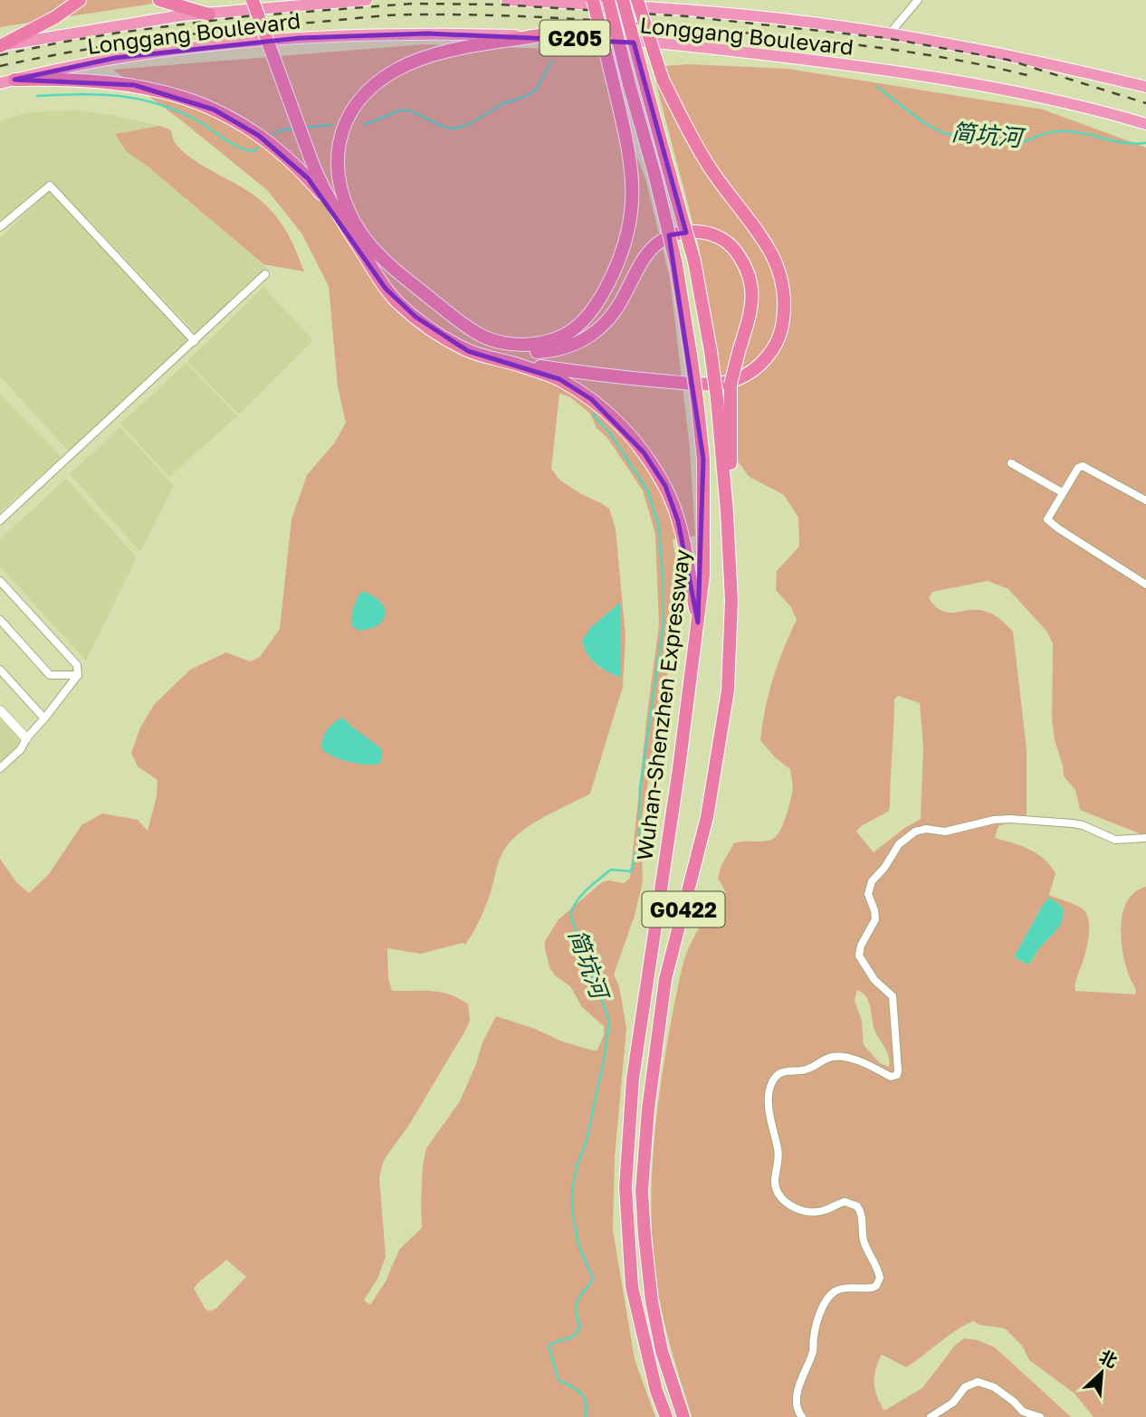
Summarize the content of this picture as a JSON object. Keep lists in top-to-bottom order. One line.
{"streets":{"highway":["Longgang Boulevard","G205","Wuhan-Shenzhen Expressway","G0422"]},"water":["简坑河"],"north":"top right"}
